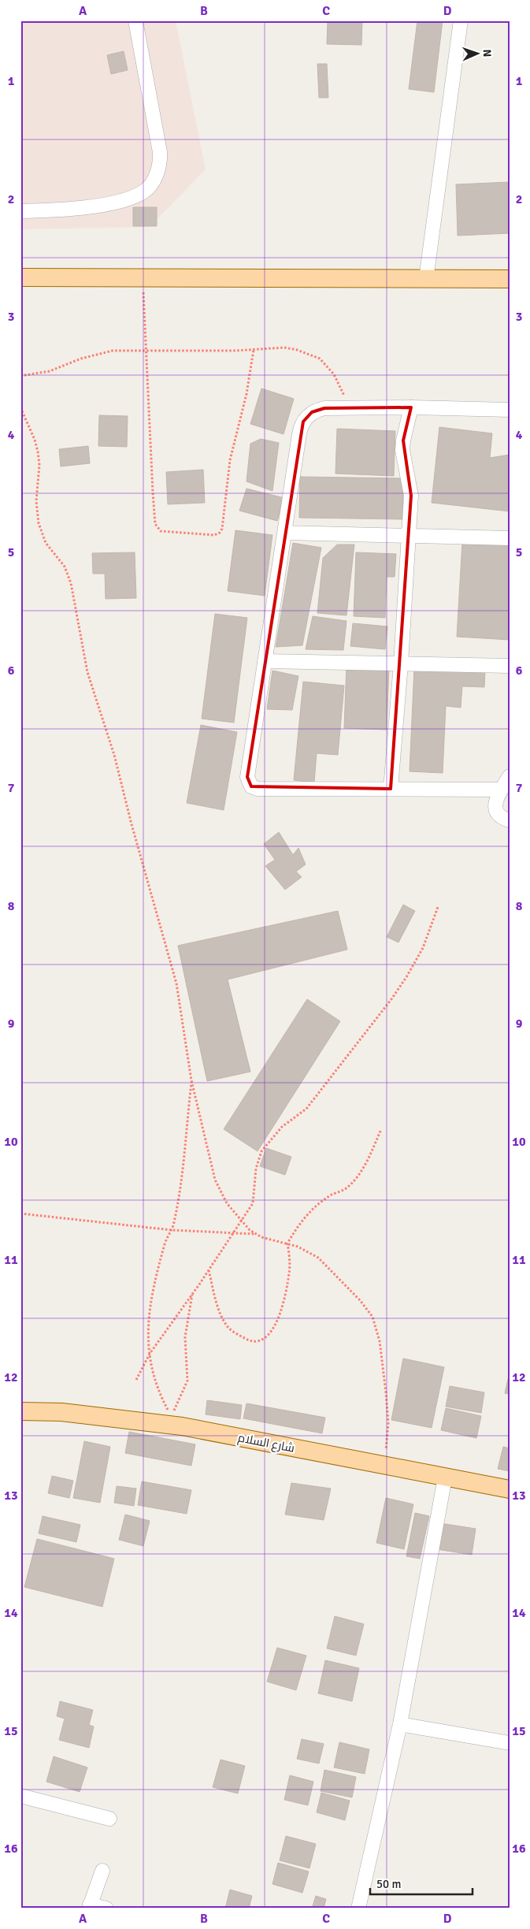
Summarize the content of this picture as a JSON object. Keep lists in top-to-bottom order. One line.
{"streets":{"main road":["شارع السلام"]},"scale_bar":"50 m","north":"right","grid":{"columns":["A","B","C","D"],"rows":["1","2","3","4","5","6","7","8","9","10","11","12","13","14","15","16"]}}
